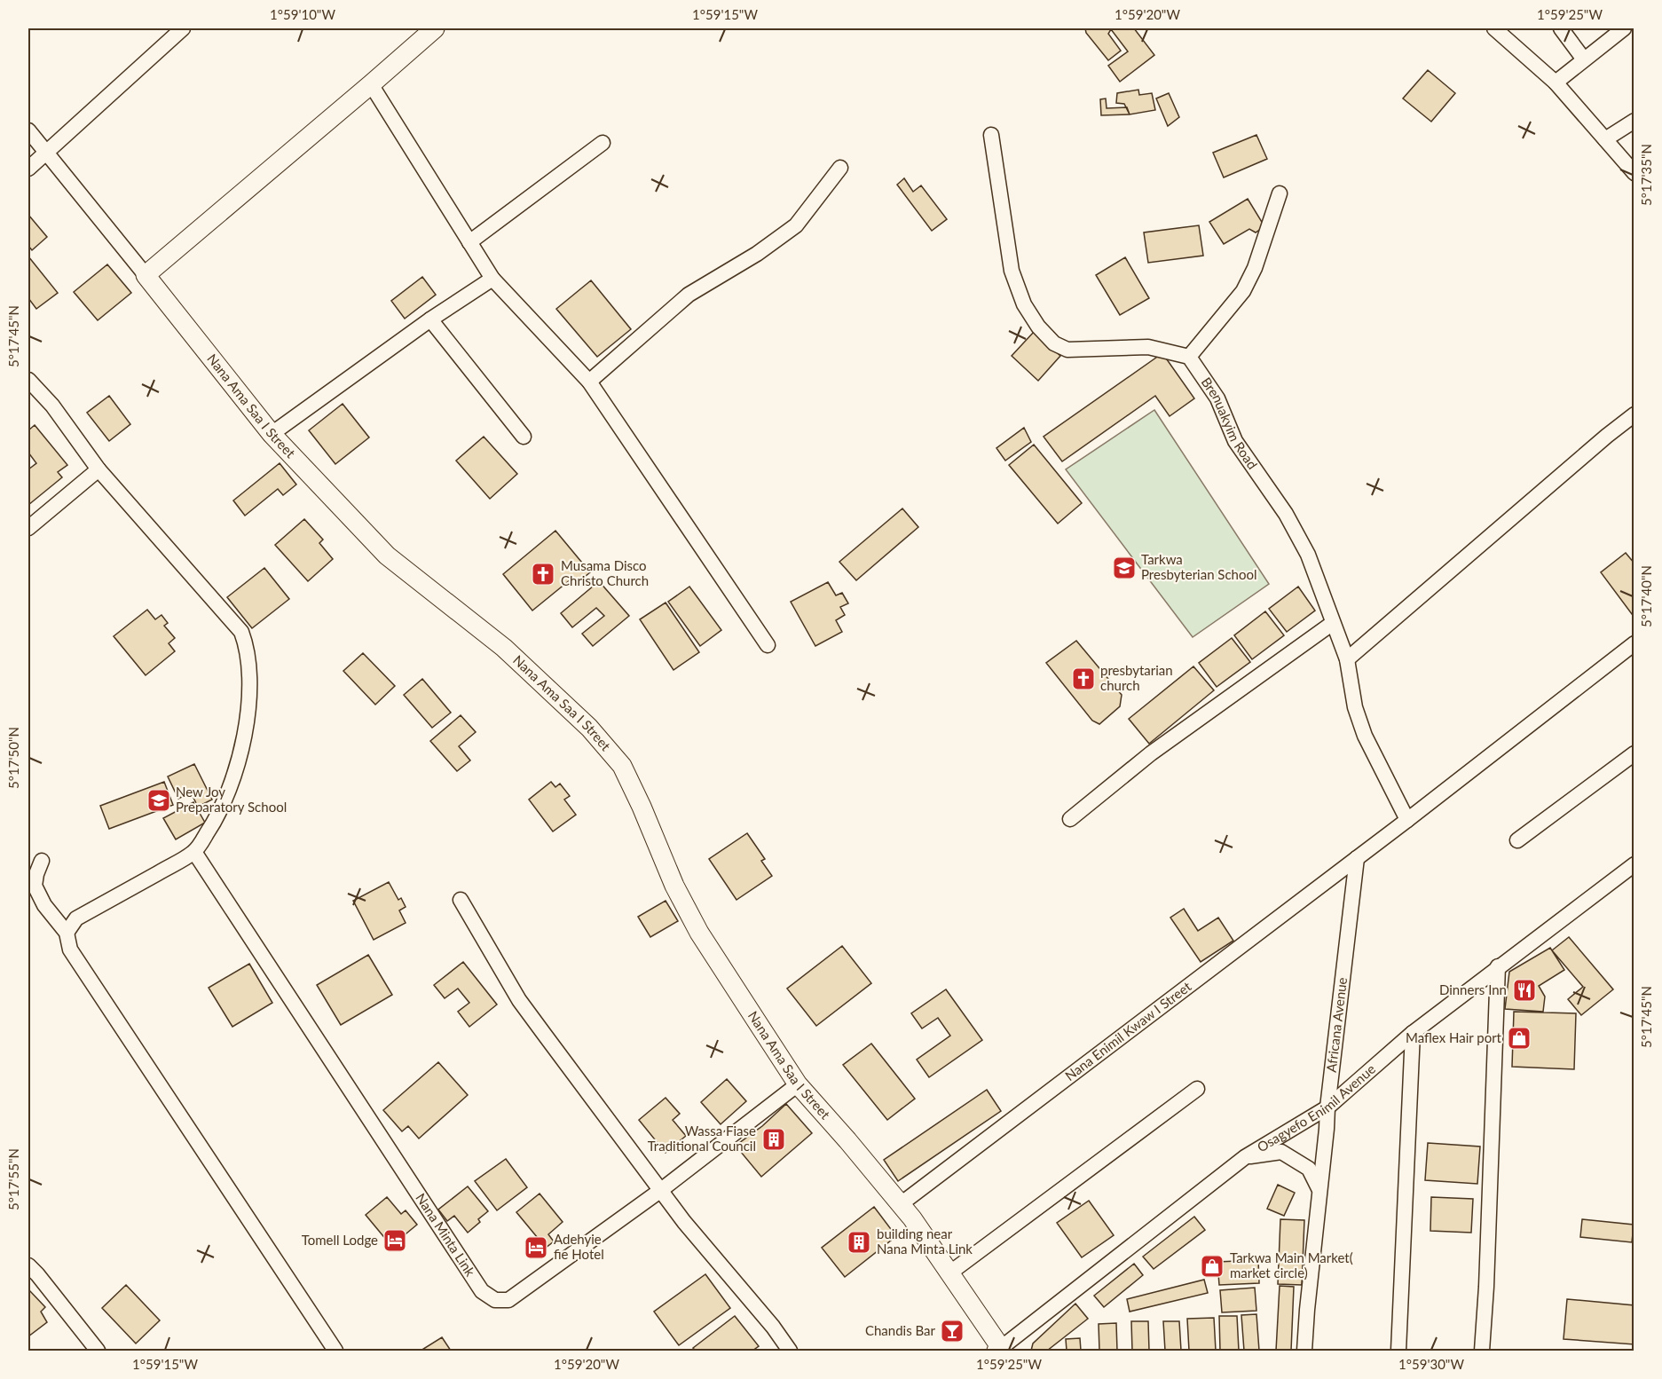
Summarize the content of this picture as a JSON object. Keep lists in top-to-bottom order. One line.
{"streets":{"street":["Nana Ama Saa I Street","Brenuakyim Road","Africana Avenue","Nana Enimil Kwaw I Street","Osagyefo Enimil Avenue","Nana Minta Link"]},"crossings":[["Nana Ama Saa I Street","Nana Enimil Kwaw I Street"],["Nana Ama Saa I Street","Osagyefo Enimil Avenue"],["Nana Ama Saa I Street","Nana Minta Link"],["Brenuakyim Road","Nana Enimil Kwaw I Street"],["Africana Avenue","Nana Enimil Kwaw I Street"],["Africana Avenue","Osagyefo Enimil Avenue"]],"places":{"school or university":["Tarkwa Presbyterian School","New Joy Preparatory School"],"church":["Musama Disco Christo Church","presbytarian church"],"restaurant":["Dinners Inn"],"shop":["Maflex Hair port","Tarkwa Main Market( market circle)"],"building":["Wassa Fiase Traditional Council","building near Nana Minta Link"],"hotel":["Tomell Lodge","Adehyie fie Hotel"],"bar":["Chandis Bar"]},"coordinates":["1°59'10\"W","1°59'15\"W","1°59'20\"W","1°59'25\"W","5°17'35\"N","5°17'45\"N","5°17'40\"N","5°17'50\"N","5°17'55\"N","1°59'30\"W"]}
